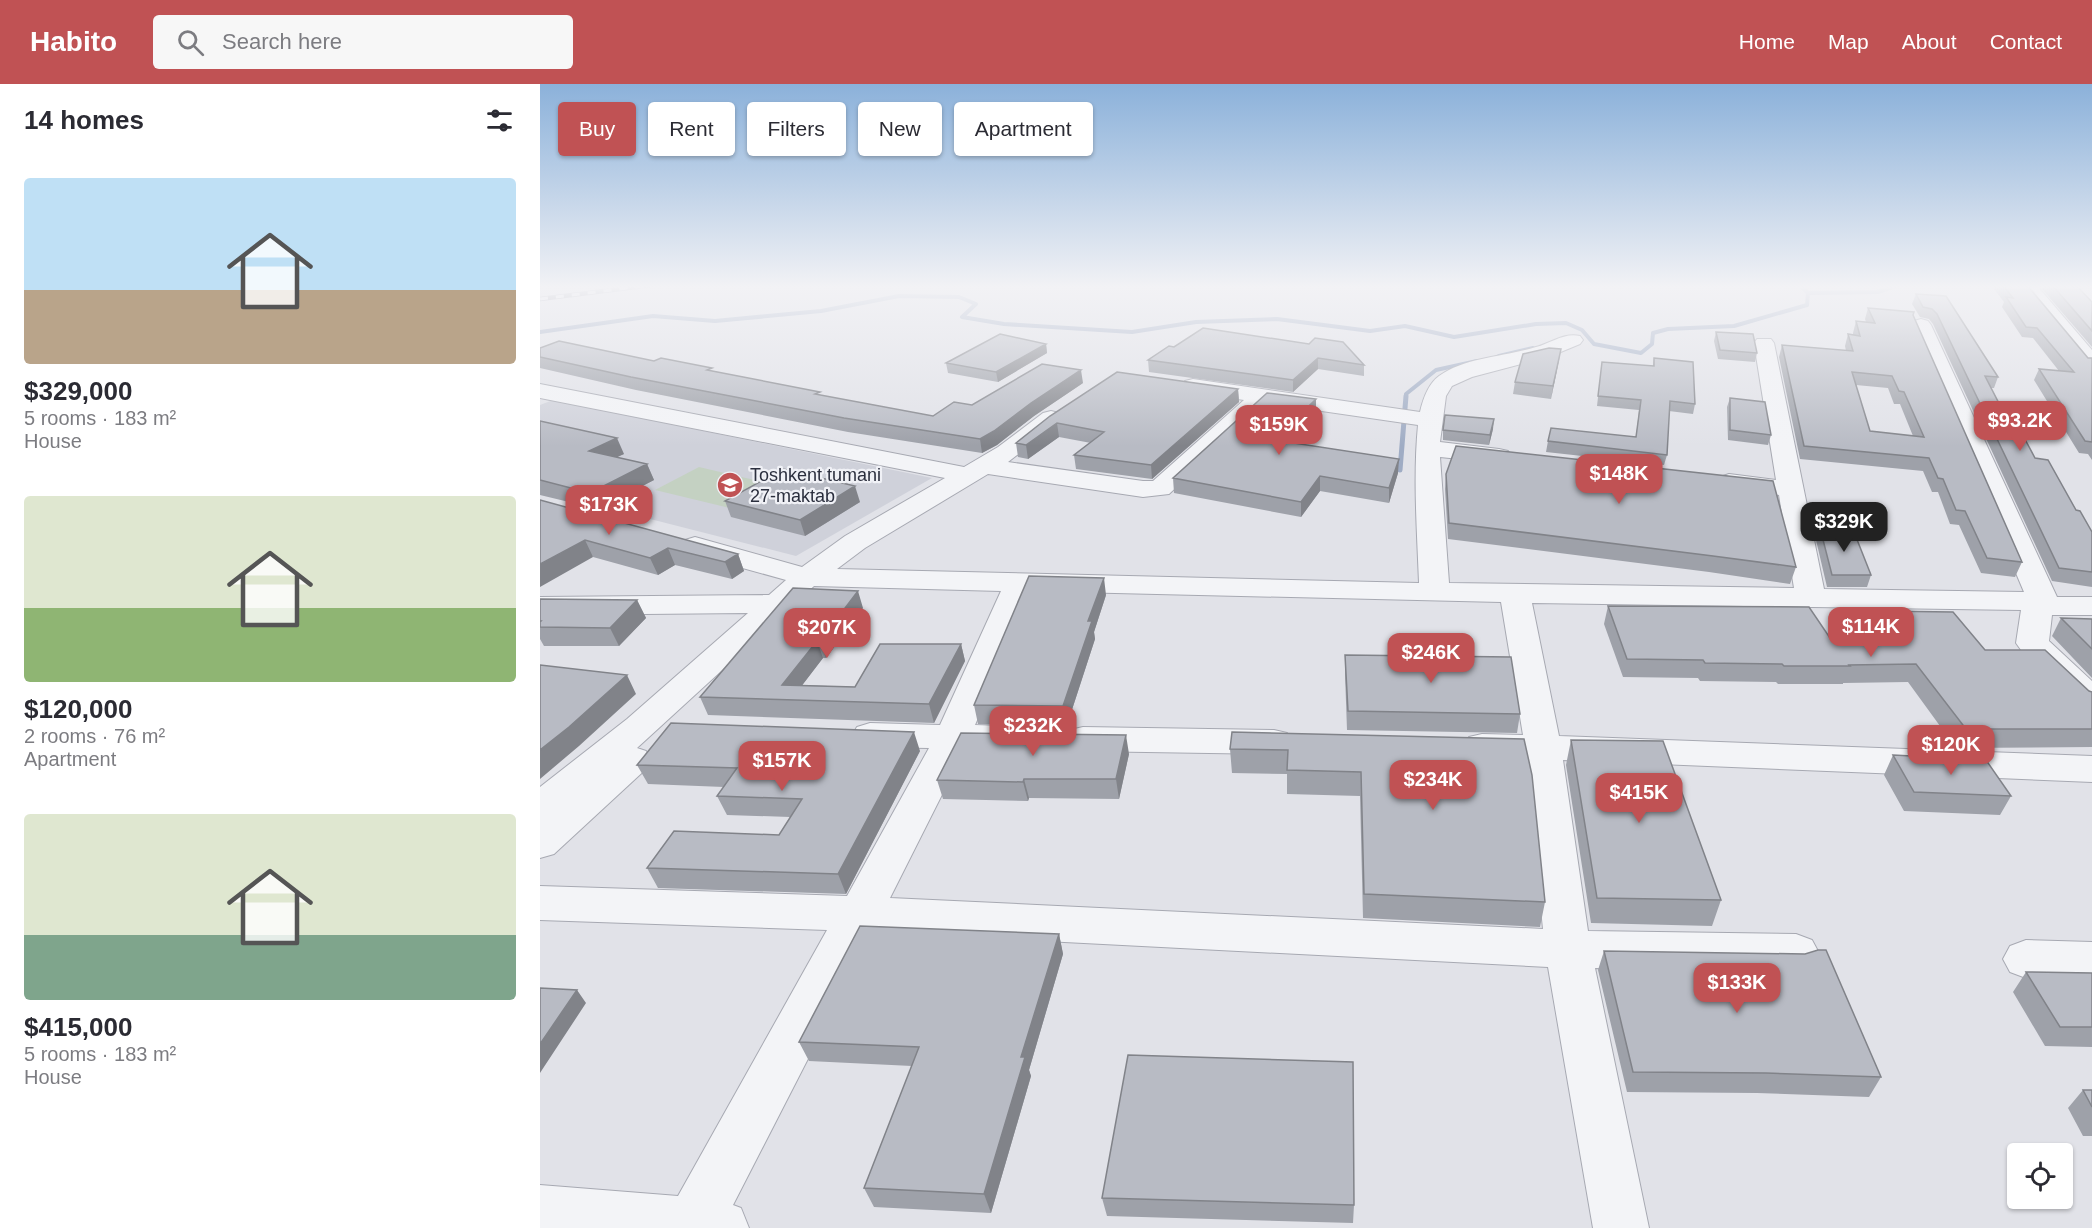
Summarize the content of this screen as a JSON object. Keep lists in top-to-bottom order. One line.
{"places":{"school or university":["Toshkent tumani 27-maktab"]},"page":{"header":"Habito","search":"Search here","nav":["Home","Map","About","Contact"],"heading":"14 homes","chip":["Buy","Rent","Filters","New","Apartment"],"list":[{"name":"$329,000","note":"5 rooms · 183 m² · House"},{"name":"$120,000","note":"2 rooms · 76 m² · Apartment"},{"name":"$415,000","note":"5 rooms · 183 m² · House"}],"price":["$93.2K","$159K","$148K","$173K","$329K","$114K","$207K","$246K","$232K","$120K","$157K","$234K","$415K","$133K"]}}
